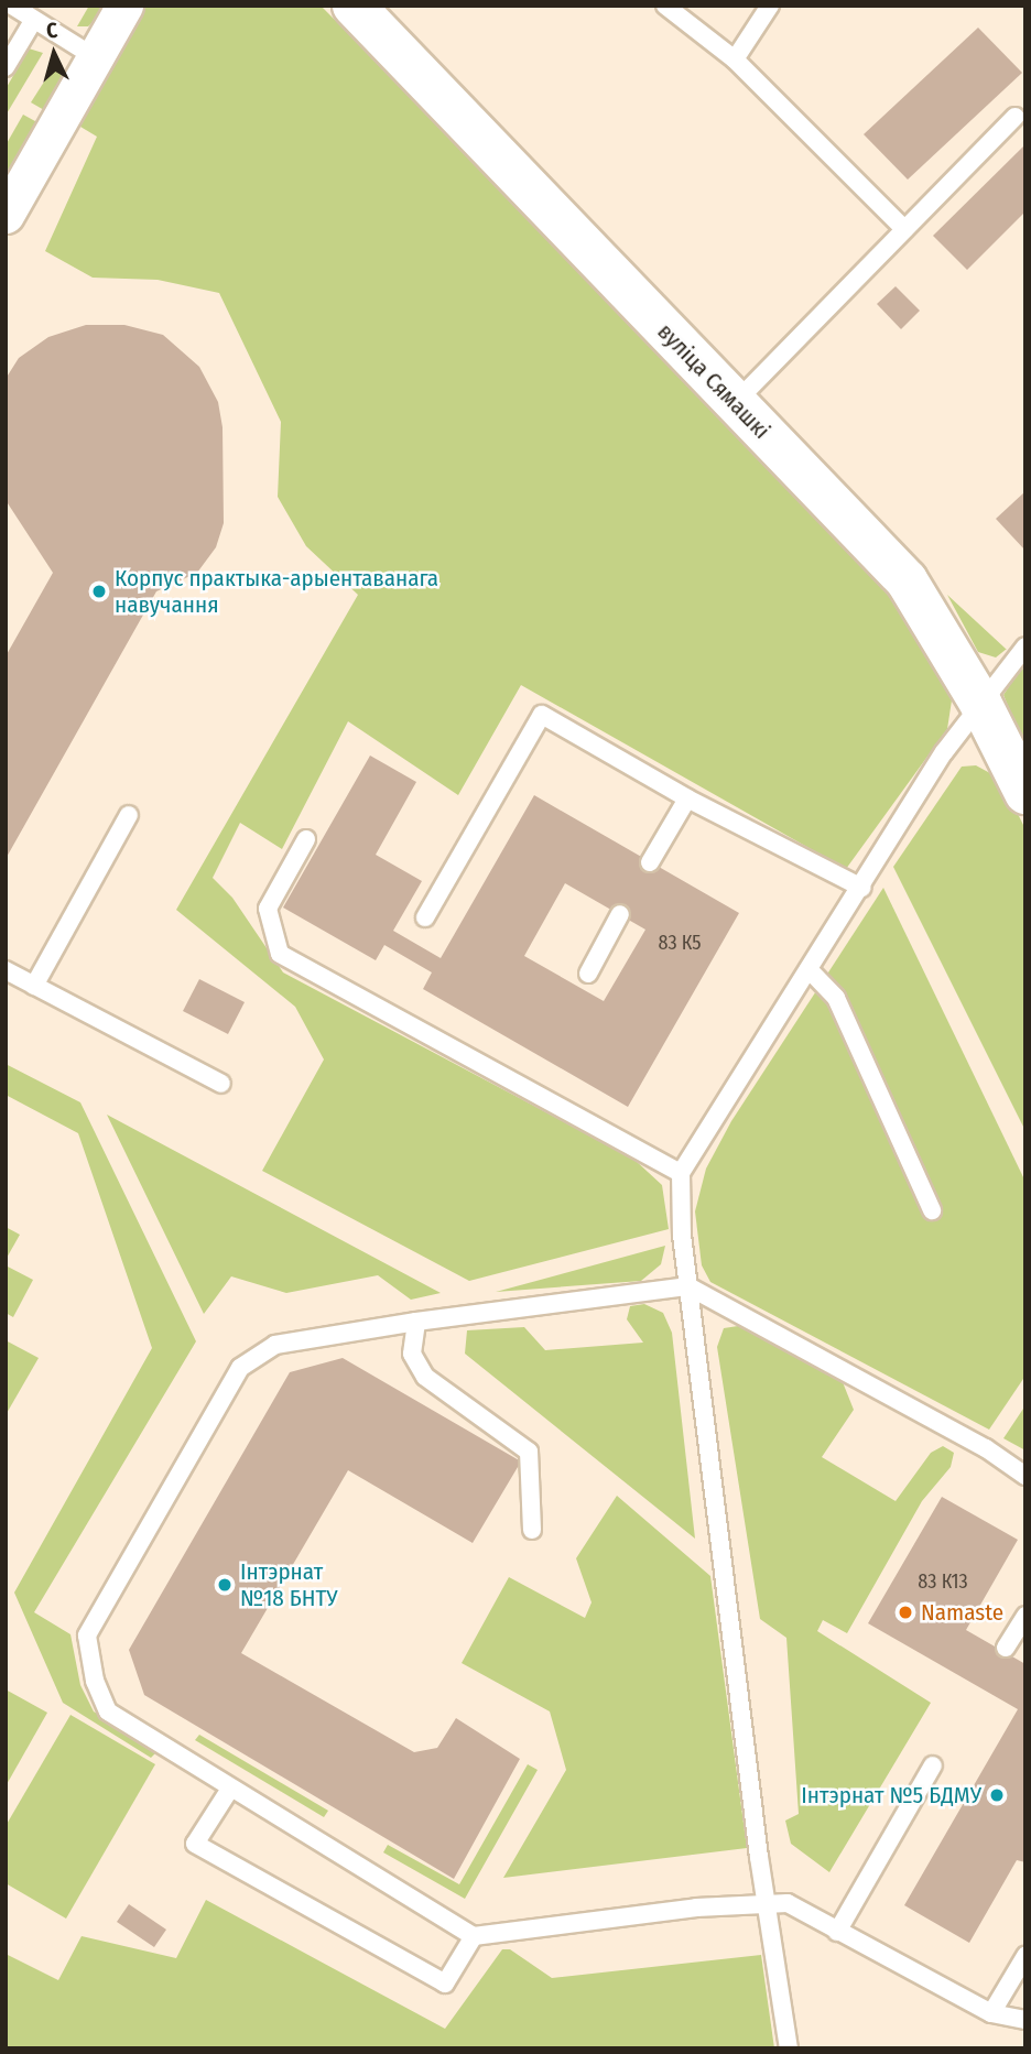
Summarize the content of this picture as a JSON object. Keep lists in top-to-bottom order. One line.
{"streets":{"street":["вуліца Сямашкі"]},"places":["Корпус практыка-арыентаванага навучання","Інтэрнат №18 БНТУ","Namaste","Інтэрнат №5 БДМУ"],"house_numbers":["83 К5","83 К13"],"north":"top"}
